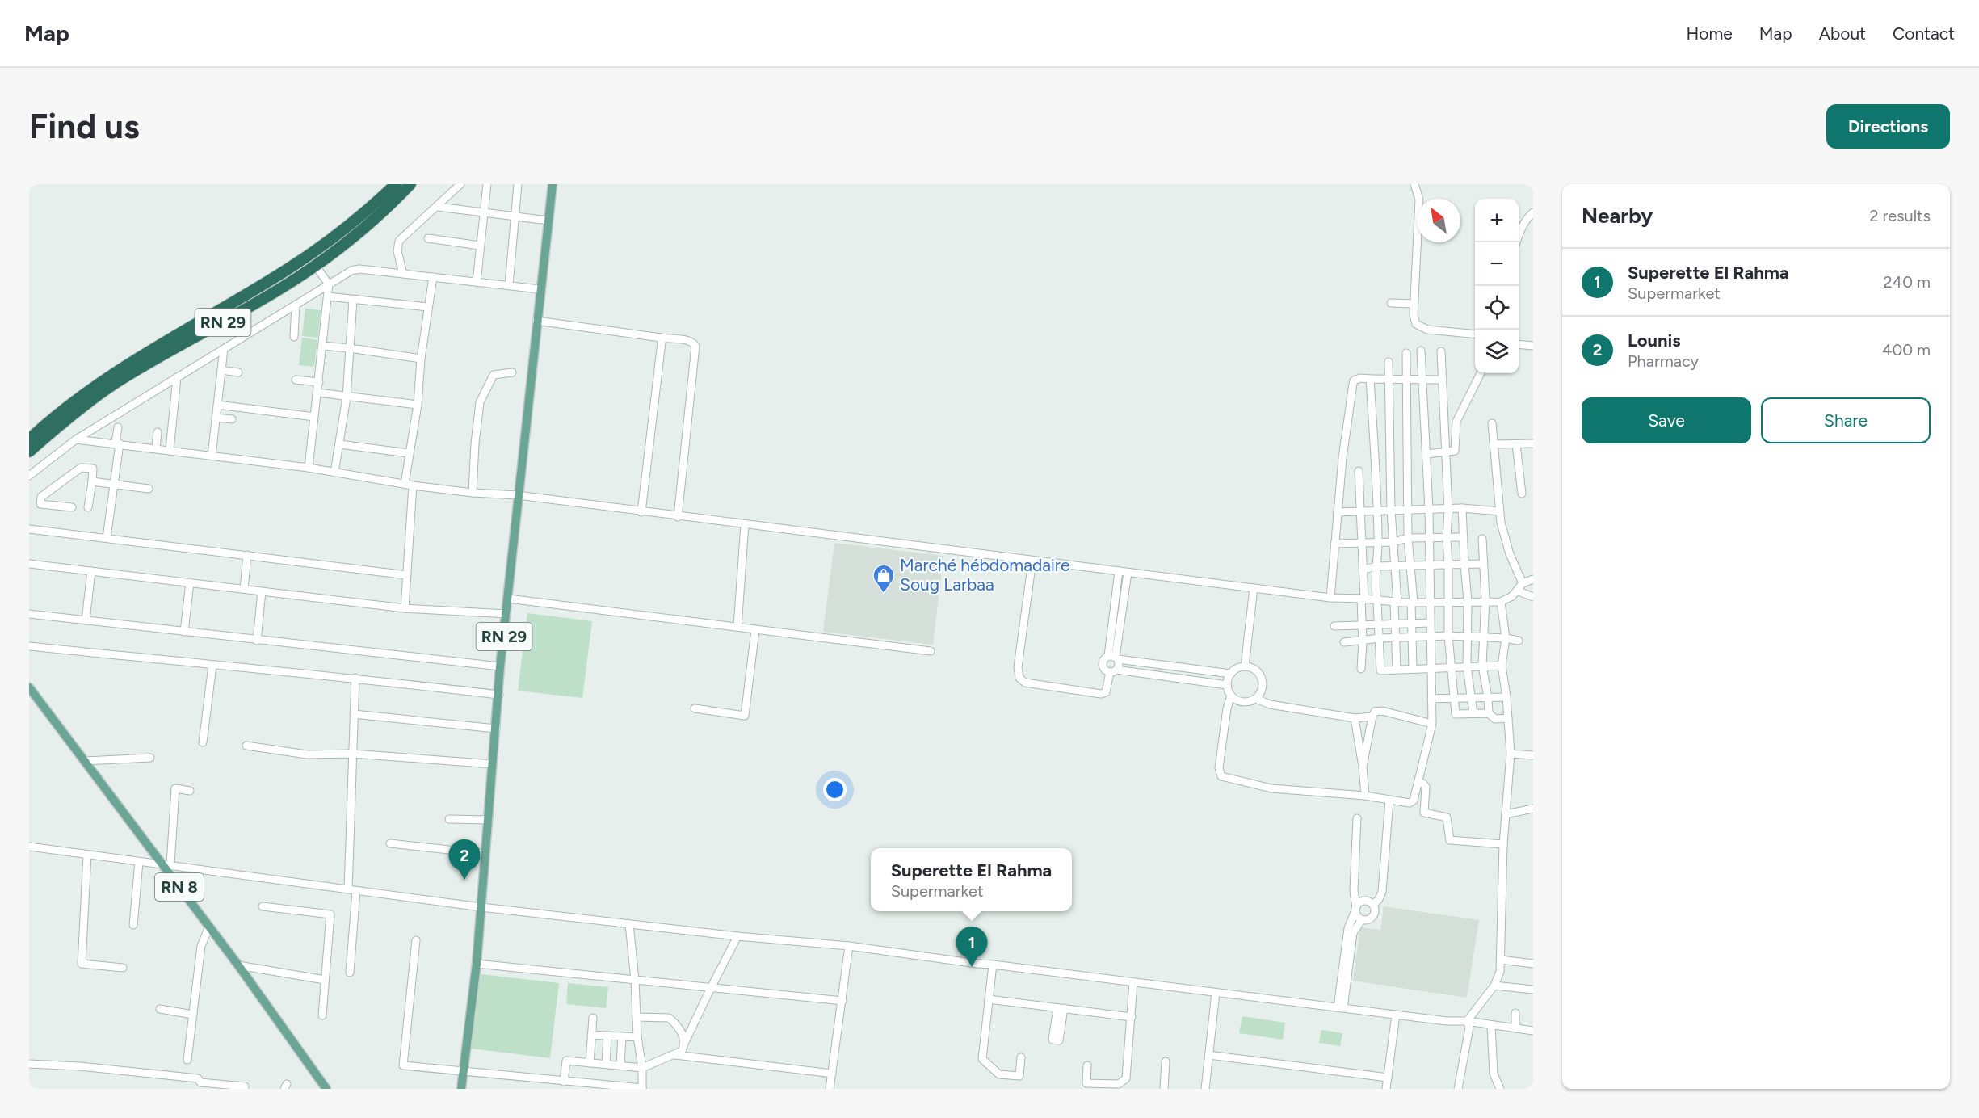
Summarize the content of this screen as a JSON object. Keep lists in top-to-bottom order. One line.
{"streets":{"highway":["RN 29"],"main road":["RN 8"]},"places":{"shop":["Marché hébdomadaire Soug Larbaa"]},"north":"top left","page":{"header":"Map","nav":["Home","Map","About","Contact"],"buttons":["Directions",["Save","Share"]],"title":"Find us","heading":["Nearby","2 results"],"map_buttons":["+","−"],"list":[{"mark":"1","name":"Superette El Rahma","note":"Supermarket","value":"240 m"},{"mark":"2","name":"Lounis","note":"Pharmacy","value":"400 m"}],"pins":["2","1"],"popup":["Superette El Rahma","Supermarket"]}}
